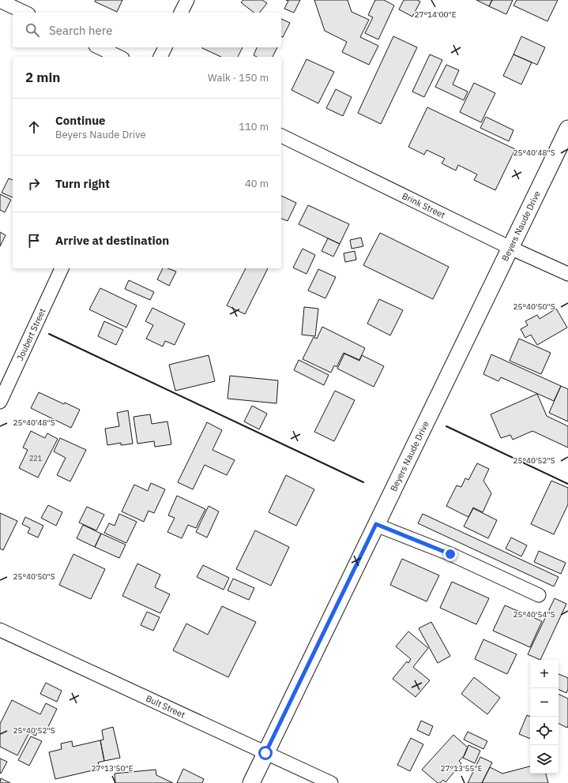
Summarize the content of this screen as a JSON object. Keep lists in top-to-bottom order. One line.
{"streets":{"street":["Brink Street","Beyers Naude Drive","Joubert Street","Bult Street"]},"crossings":[["Brink Street","Beyers Naude Drive"],["Beyers Naude Drive","Bult Street"]],"house_numbers":["221"],"page":{"search":"Search here","heading":["2 min","Walk · 150 m"],"list":[["Continue","Beyers Naude Drive","110 m"],["Turn right","40 m"],"Arrive at destination"],"map_buttons":["+","−"]},"coordinates":["27°14'00\"E","25°40'48\"S","25°40'50\"S","25°40'52\"S","25°40'54\"S","27°13'50\"E","27°13'55\"E"]}
